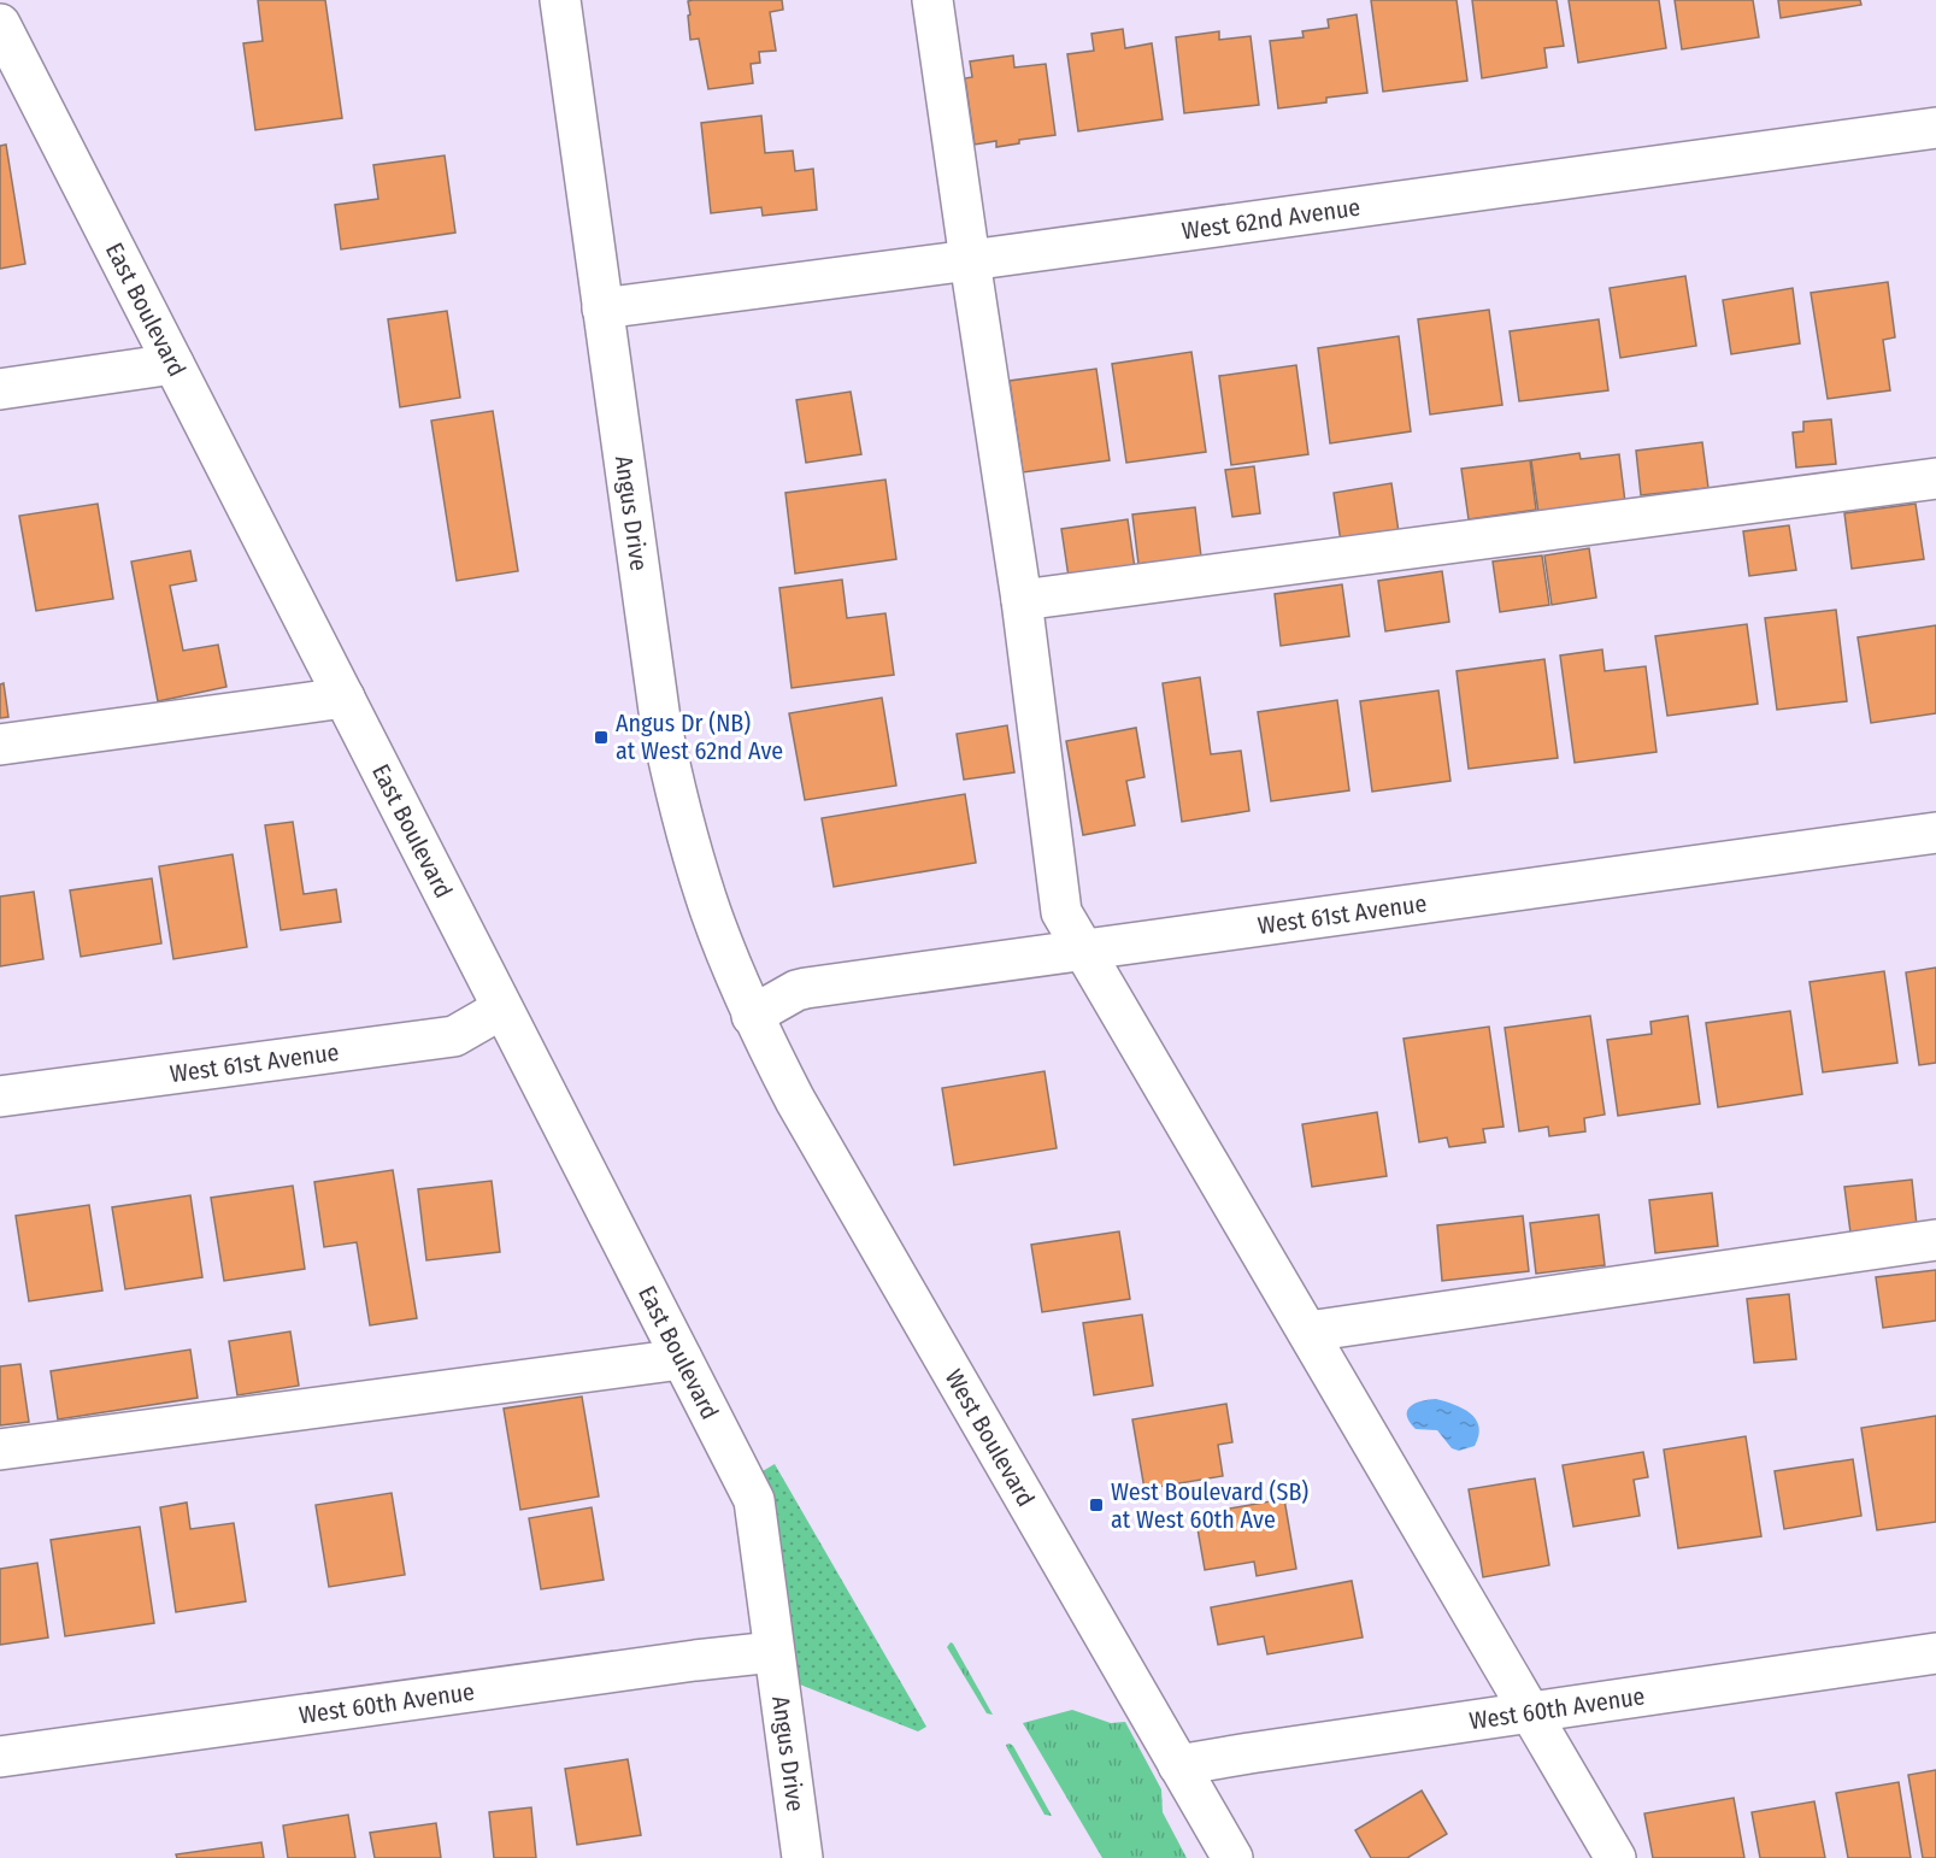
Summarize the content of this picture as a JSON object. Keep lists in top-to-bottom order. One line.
{"streets":{"street":["West 62nd Avenue","East Boulevard","Angus Drive","West 61st Avenue","West Boulevard","West 60th Avenue"]},"crossings":[["West 62nd Avenue","Angus Drive"],["East Boulevard","Angus Drive"],["East Boulevard","West 61st Avenue"],["East Boulevard","West 60th Avenue"],["Angus Drive","West 61st Avenue"],["Angus Drive","West Boulevard"],["Angus Drive","West 60th Avenue"],["West 61st Avenue","West Boulevard"],["West Boulevard","West 60th Avenue"]],"places":{"transit":["Angus Dr (NB) at West 62nd Ave","West Boulevard (SB) at West 60th Ave"]}}
